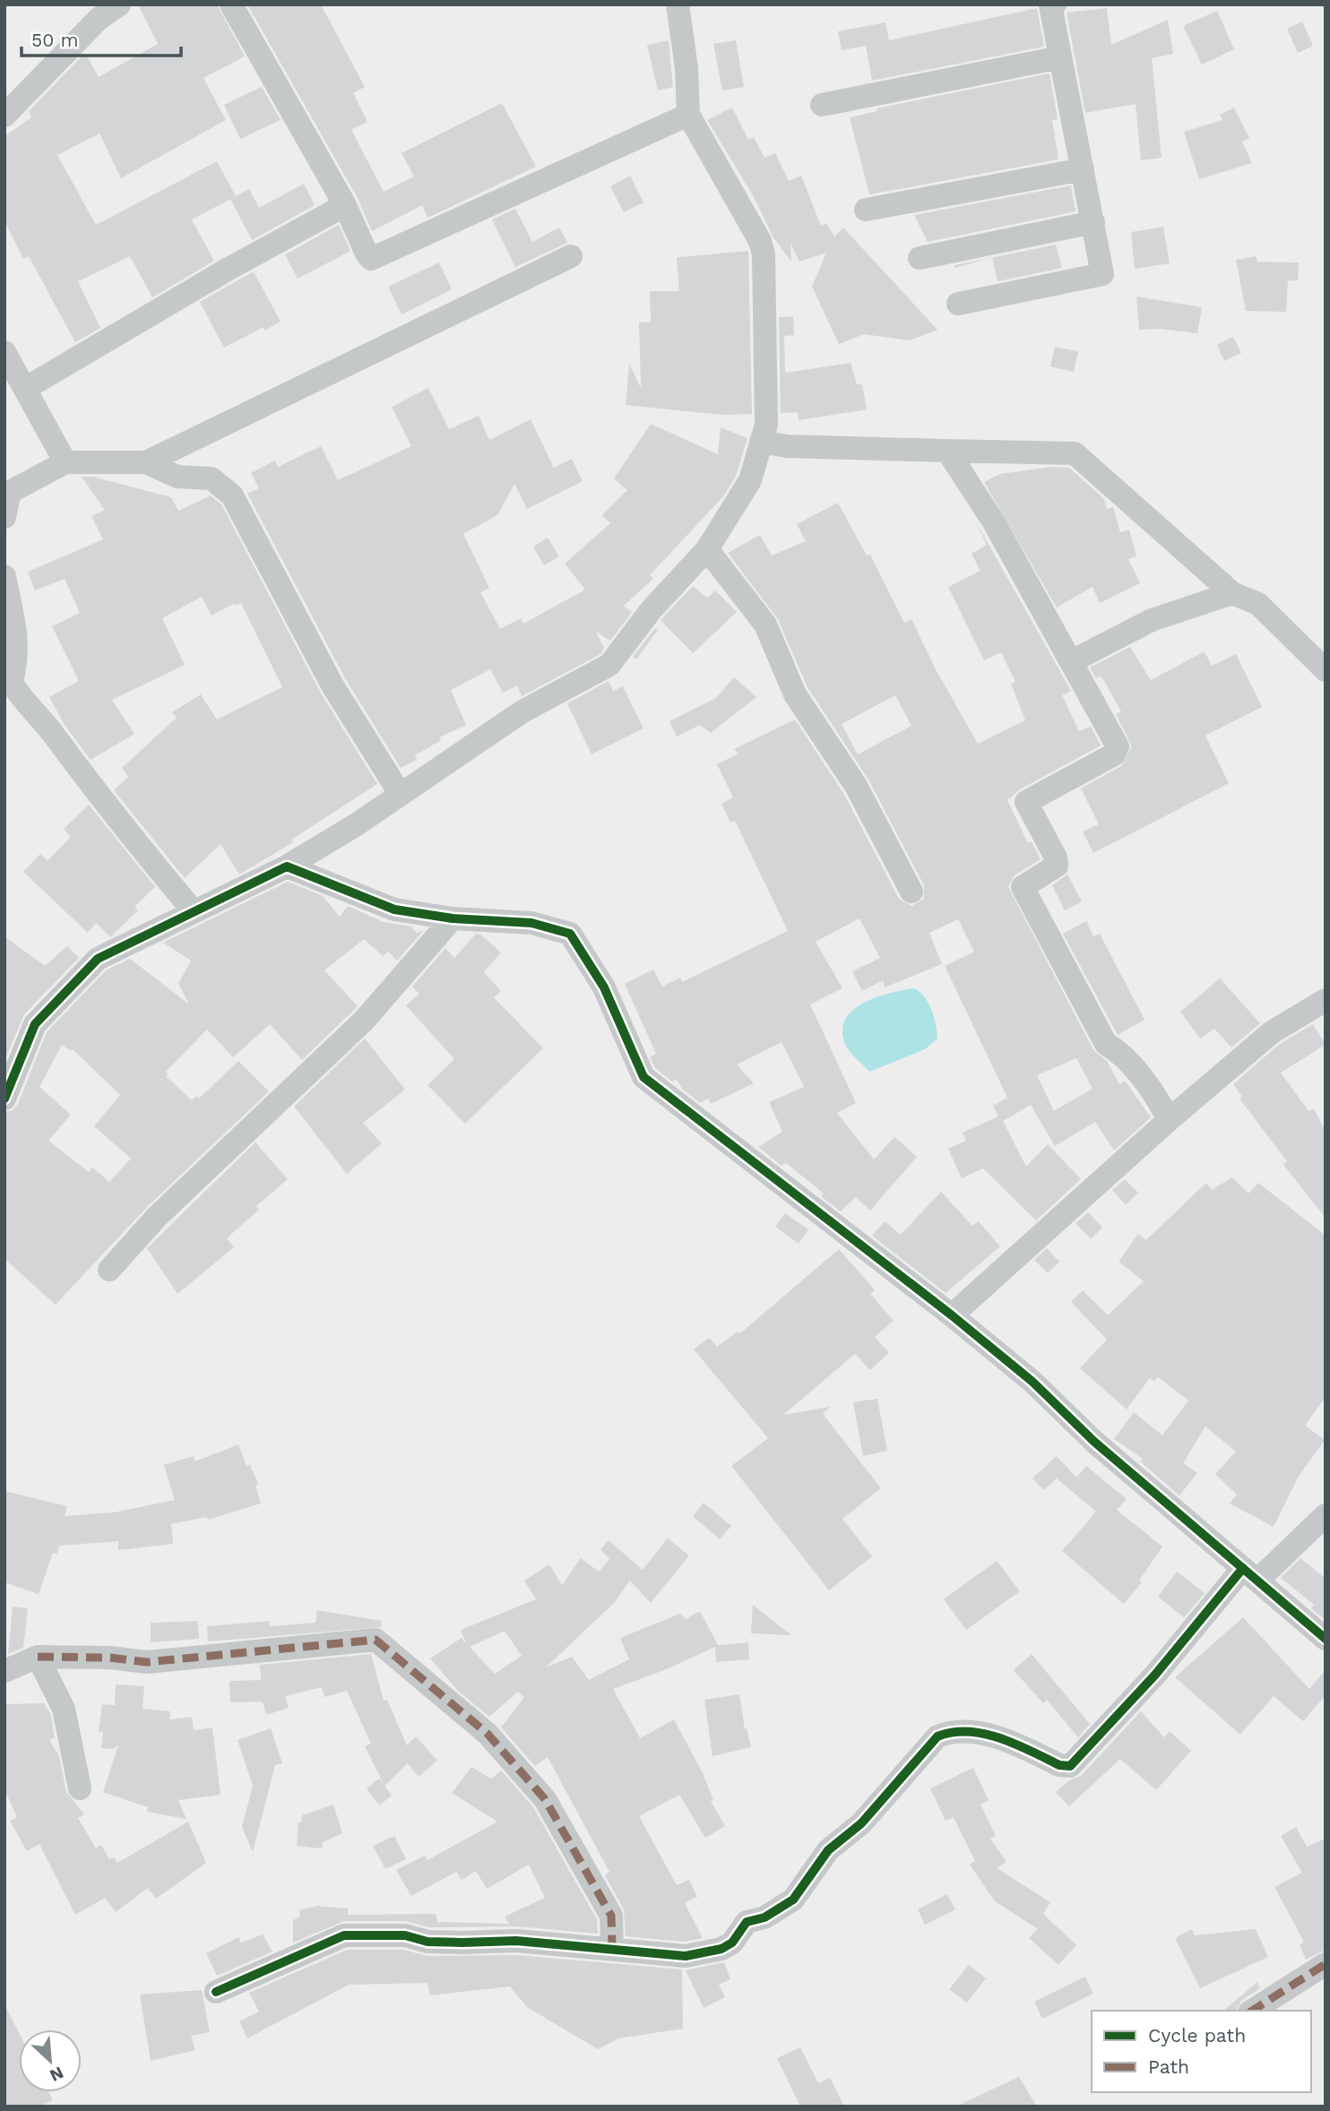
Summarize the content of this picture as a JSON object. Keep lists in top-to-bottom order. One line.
{"legend":["Cycle path","Path"],"scale_bar":"50 m","north":"bottom right"}
